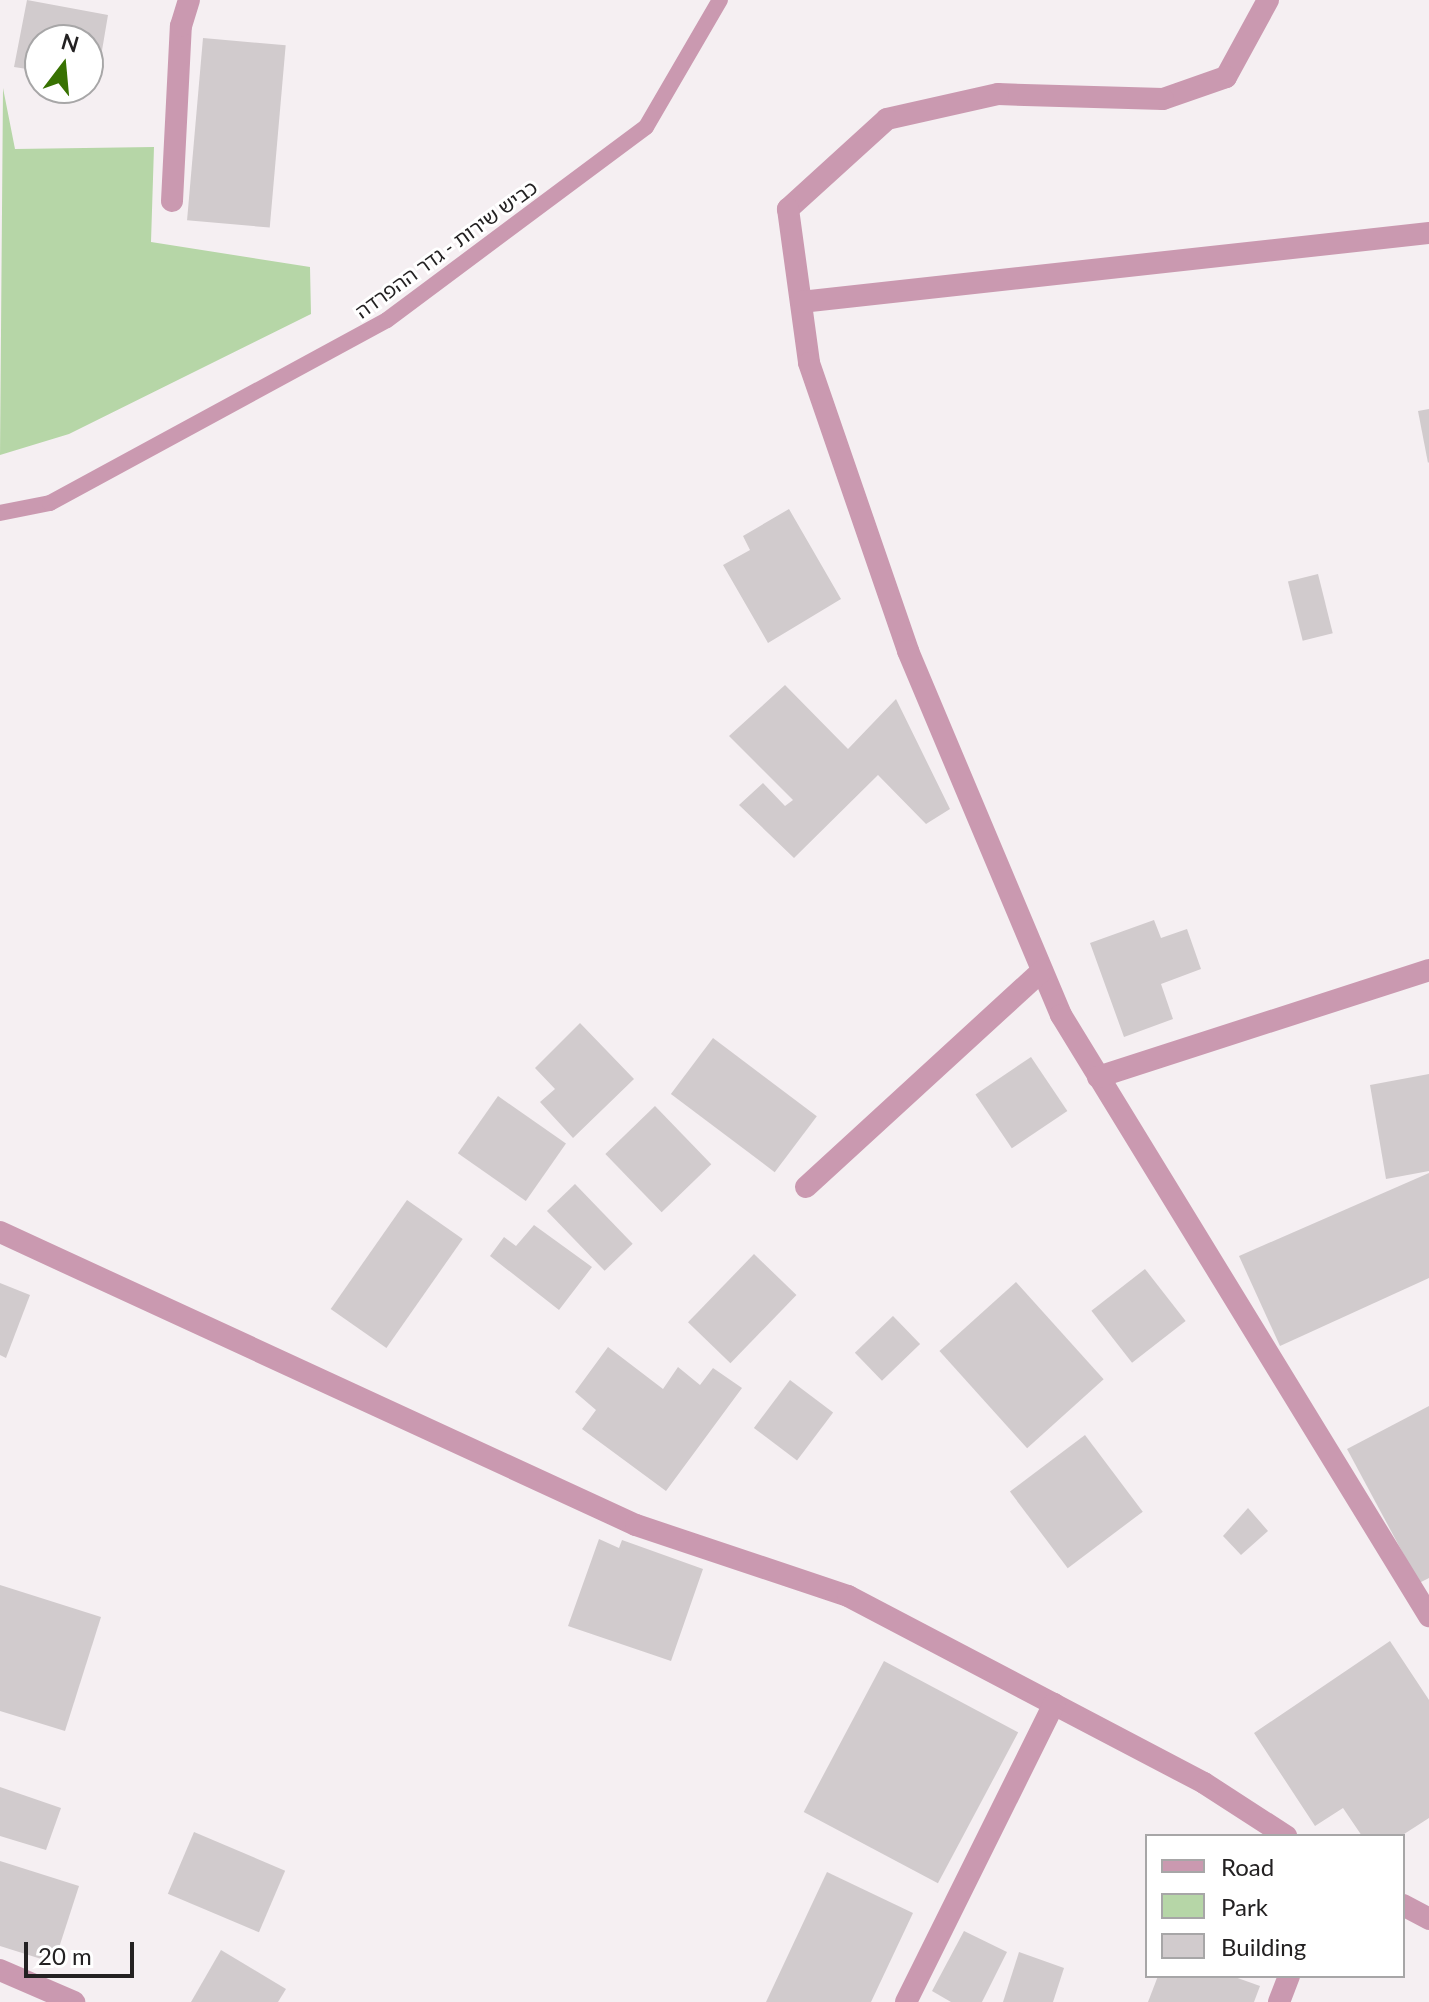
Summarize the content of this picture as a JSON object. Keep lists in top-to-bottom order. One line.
{"streets":{"lane":["כביש שירות - גדר ההפרדה"]},"legend":["Road","Park","Building"],"scale_bar":"20 m","north":"top"}
